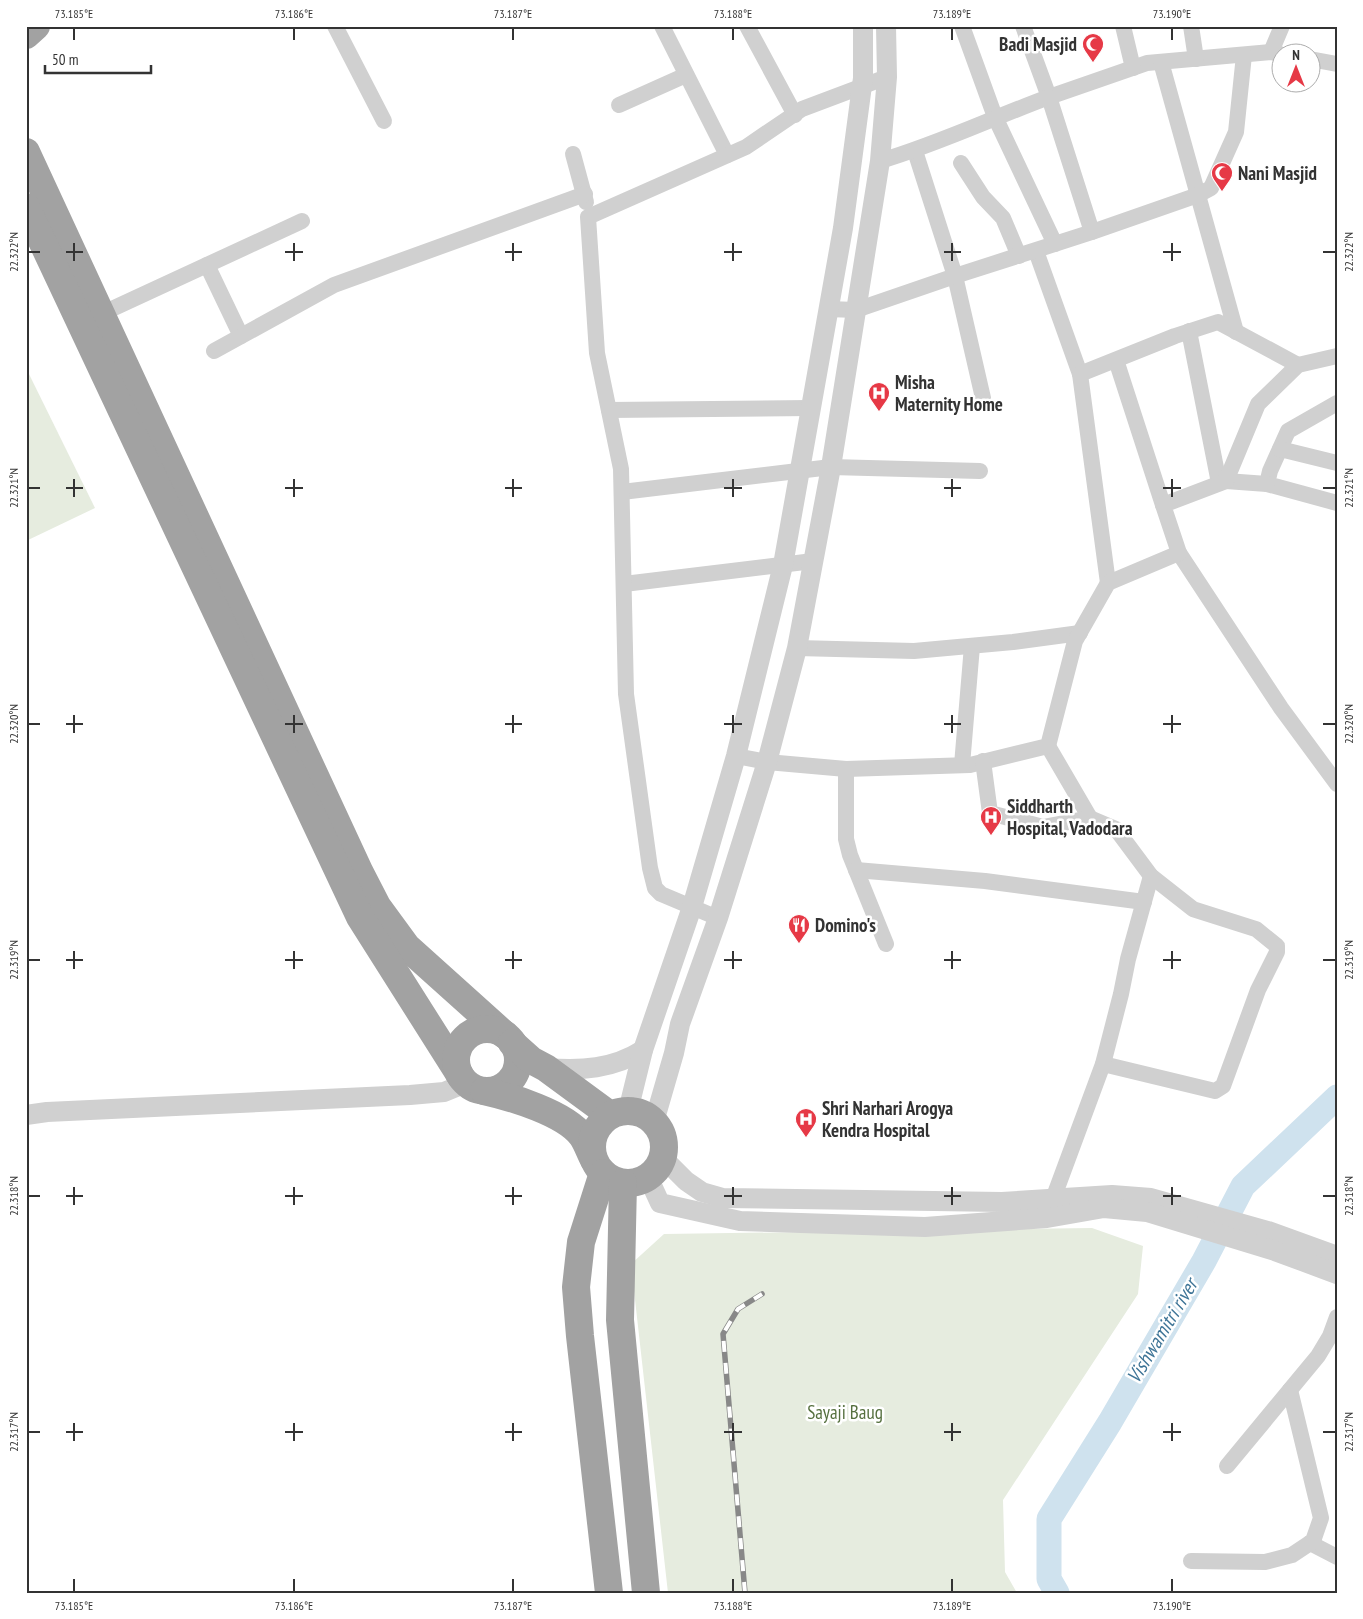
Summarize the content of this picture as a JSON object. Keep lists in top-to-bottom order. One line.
{"water":["Vishwamitri river"],"parks":["Sayaji Baug"],"places":{"mosque":["Badi Masjid","Nani Masjid"],"hospital":["Misha Maternity Home","Siddharth Hospital, Vadodara","Shri Narhari Arogya Kendra Hospital"],"restaurant":["Domino's"]},"scale_bar":"50 m","north":"top","coordinates":["73.185°E","73.186°E","73.187°E","73.188°E","73.189°E","73.190°E","22.322°N","22.321°N","22.320°N","22.319°N","22.318°N","22.317°N"]}
